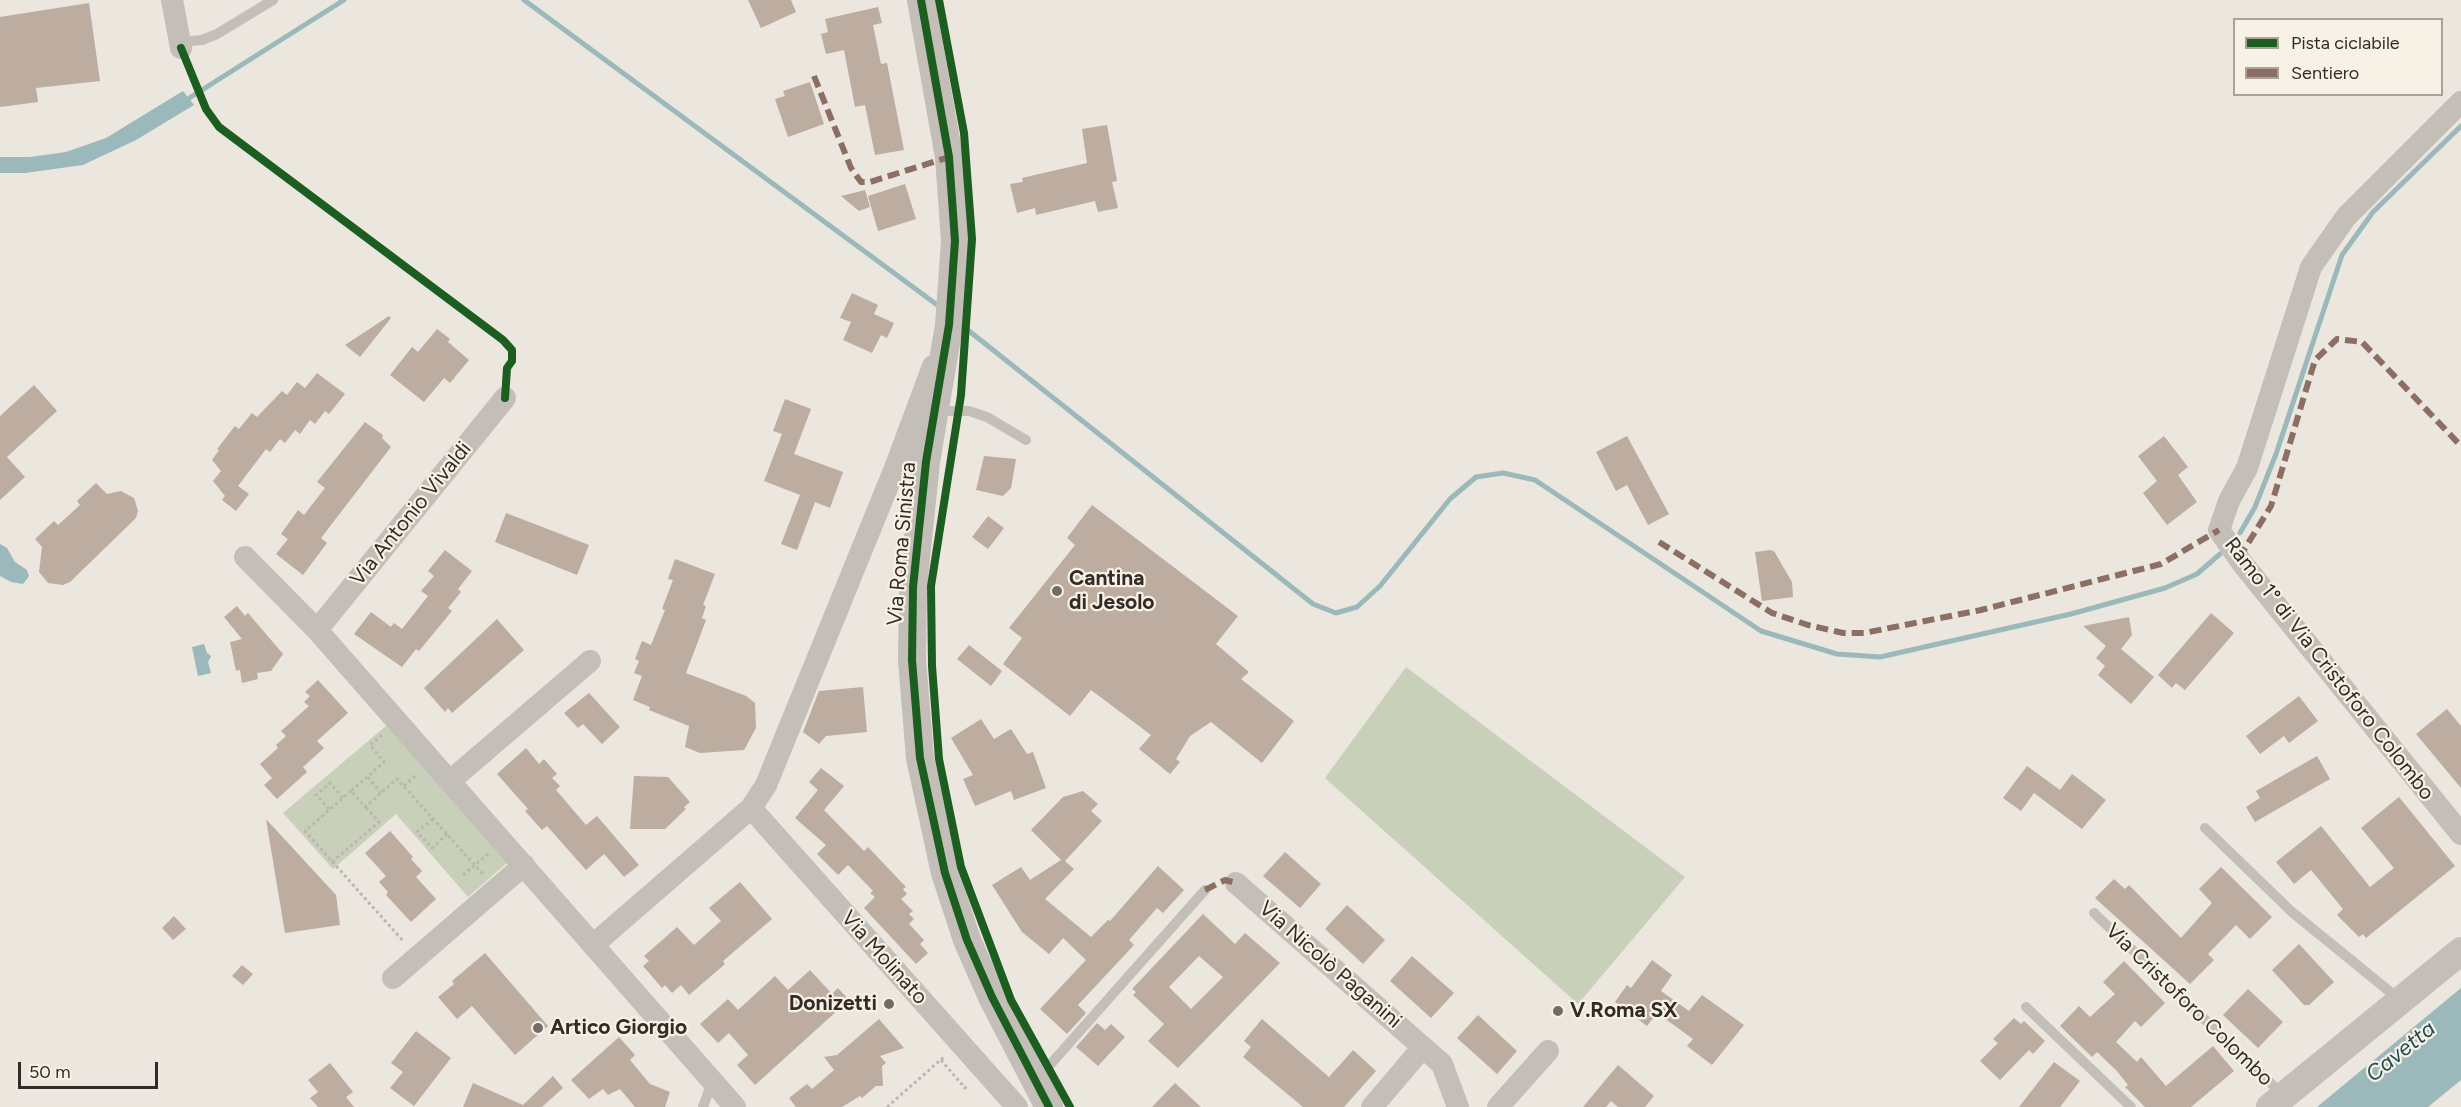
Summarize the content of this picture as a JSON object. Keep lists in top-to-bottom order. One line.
{"streets":{"street":["Via Antonio Vivaldi","Via Roma Sinistra","Ramo 1° di Via Cristoforo Colombo","Via Molinato","Via Nicolò Paganini","Via Cristoforo Colombo"]},"water":["Cavetta"],"places":["Cantina di Jesolo","Donizetti","V.Roma SX","Artico Giorgio"],"legend":["Pista ciclabile","Sentiero"],"scale_bar":"50 m"}
